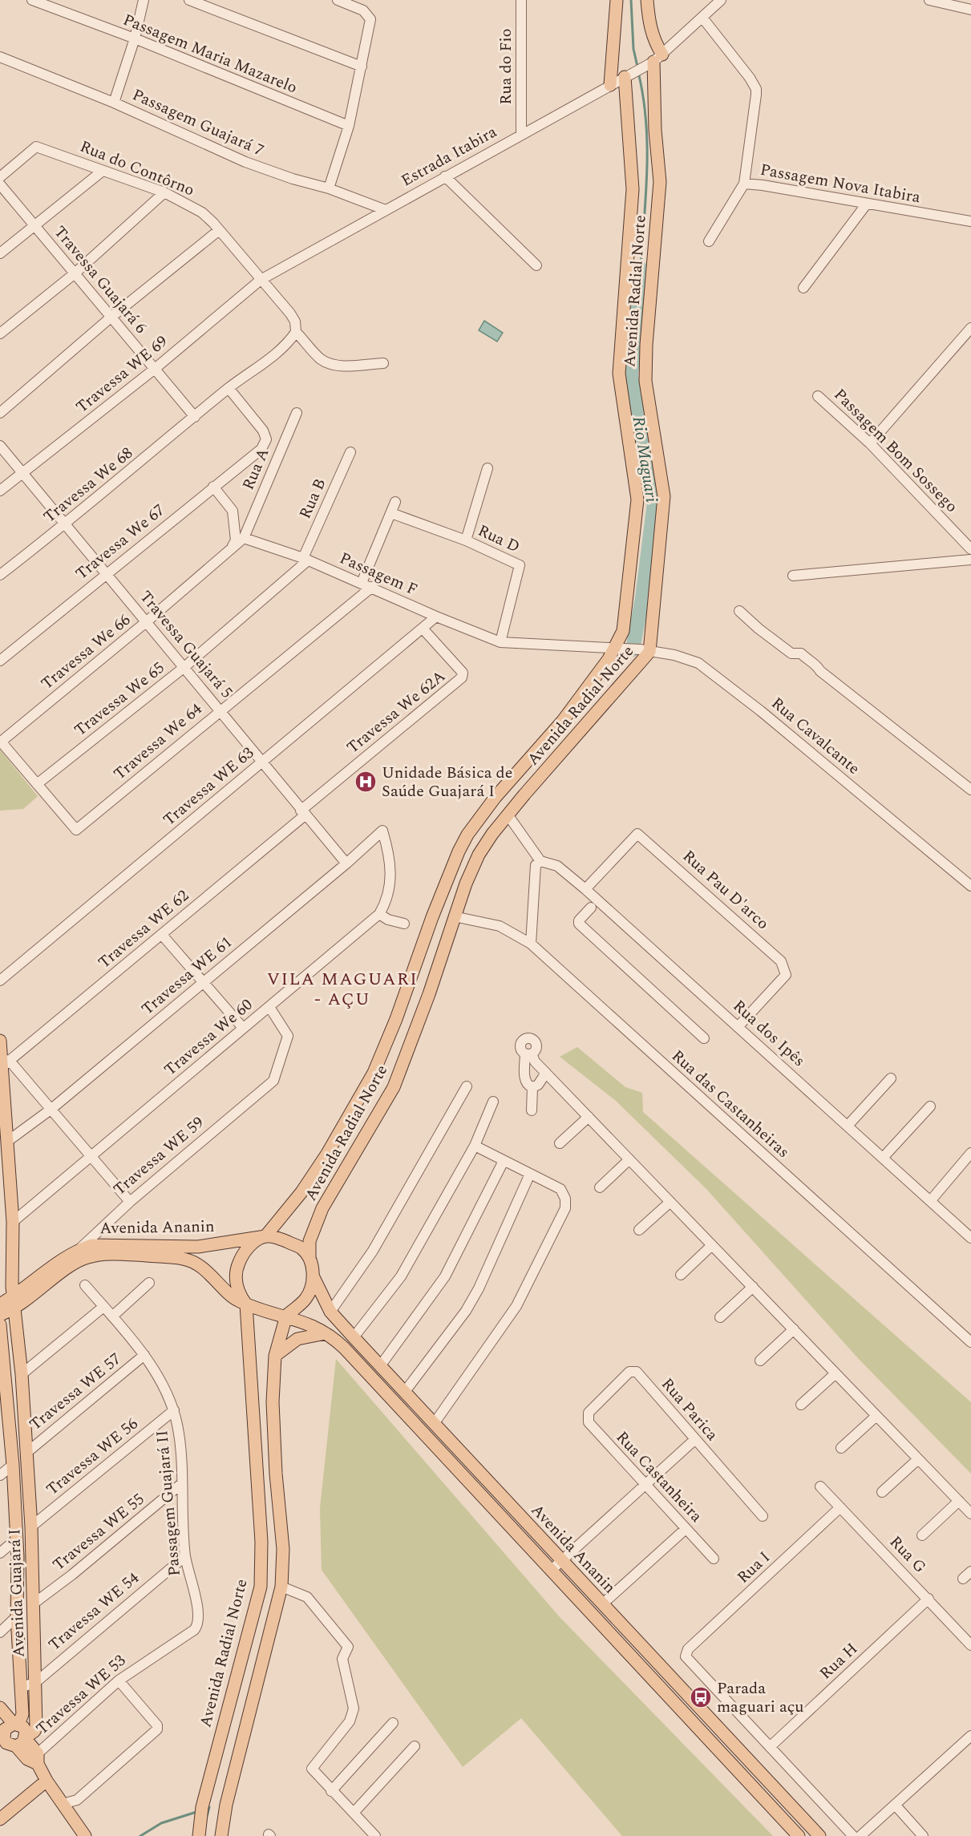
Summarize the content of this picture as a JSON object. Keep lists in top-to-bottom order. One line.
{"streets":{"main road":["Avenida Radial Norte","Travessa WE 59","Avenida Ananin","Avenida Guajará I"],"street":["Passagem Maria Mazarelo","Rua do Fio","Passagem Guajará 7","Estrada Itabira","Rua do Contôrno","Passagem Nova Itabira","Travessa Guajará 6","Travessa WE 69","Passagem Bom Sossego","Rua A","Travessa We 68","Rua B","Rua D","Travessa We 67","Passagem F","Travessa Guajará 5","Travessa We 66","Travessa We 65","Travessa We 62A","Rua Cavalcante","Travessa We 64","Travessa WE 63","Rua Pau D'arco","Travessa WE 62","Travessa WE 61","Rua dos Ipês","Travessa We 60","Rua das Castanheiras","Travessa WE 57","Rua Parica","Travessa WE 56","Rua Castanheira","Passagem Guajará II","Travessa WE 55","Rua G","Rua I","Travessa WE 54","Rua H","Travessa WE 53"]},"crossings":[["Rua do Fio","Estrada Itabira"],["Passagem Guajará 7","Estrada Itabira"],["Estrada Itabira","Rua do Contôrno"],["Estrada Itabira","Passagem Nova Itabira"],["Estrada Itabira","Avenida Radial Norte"],["Estrada Itabira","Travessa WE 69"],["Rua do Contôrno","Travessa WE 69"],["Travessa Guajará 6","Travessa WE 69"],["Travessa Guajará 6","Travessa We 68"],["Avenida Radial Norte","Rua Cavalcante"],["Avenida Radial Norte","Rua das Castanheiras"],["Avenida Radial Norte","Avenida Ananin"],["Travessa WE 69","Travessa Guajará 5"],["Rua A","Passagem F"],["Travessa We 68","Travessa Guajará 5"],["Rua B","Passagem F"],["Rua B","Travessa We 65"],["Rua D","Passagem F"],["Rua D","Rua Cavalcante"],["Travessa We 67","Travessa Guajará 5"],["Passagem F","Travessa We 65"],["Passagem F","Rua Cavalcante"],["Passagem F","Travessa We 64"],["Passagem F","Travessa WE 63"],["Travessa Guajará 5","Travessa We 66"],["Travessa Guajará 5","Travessa We 65"],["Travessa Guajará 5","Travessa We 62A"],["Travessa Guajará 5","Travessa We 64"],["Travessa Guajará 5","Travessa WE 63"],["Travessa Guajará 5","Travessa WE 62"],["Travessa Guajará 5","Travessa WE 61"],["Travessa We 65","Travessa We 64"],["Travessa We 62A","Travessa WE 63"],["Travessa We 62A","Travessa WE 62"],["Rua Pau D'arco","Rua dos Ipês"],["Travessa WE 62","Avenida Guajará I"],["Travessa WE 61","Travessa We 60"],["Travessa WE 61","Avenida Guajará I"],["Travessa We 60","Travessa WE 59"],["Travessa We 60","Avenida Guajará I"],["Travessa WE 59","Avenida Ananin"],["Travessa WE 59","Avenida Guajará I"],["Avenida Ananin","Avenida Guajará I"],["Travessa WE 57","Passagem Guajará II"],["Travessa WE 57","Avenida Guajará I"],["Rua Parica","Rua Castanheira"],["Travessa WE 56","Passagem Guajará II"],["Travessa WE 56","Avenida Guajará I"],["Passagem Guajará II","Travessa WE 55"],["Passagem Guajará II","Travessa WE 54"],["Passagem Guajará II","Travessa WE 53"],["Travessa WE 55","Avenida Guajará I"],["Rua G","Rua I"],["Rua G","Rua H"],["Rua I","Rua H"],["Avenida Guajará I","Travessa WE 54"]],"districts":["VILA MAGUARI - AÇU"],"water":["Rio Maguari"],"places":{"hospital":["Unidade Básica de Saúde Guajará I"],"bus stop":["Parada maguari açu"]}}
